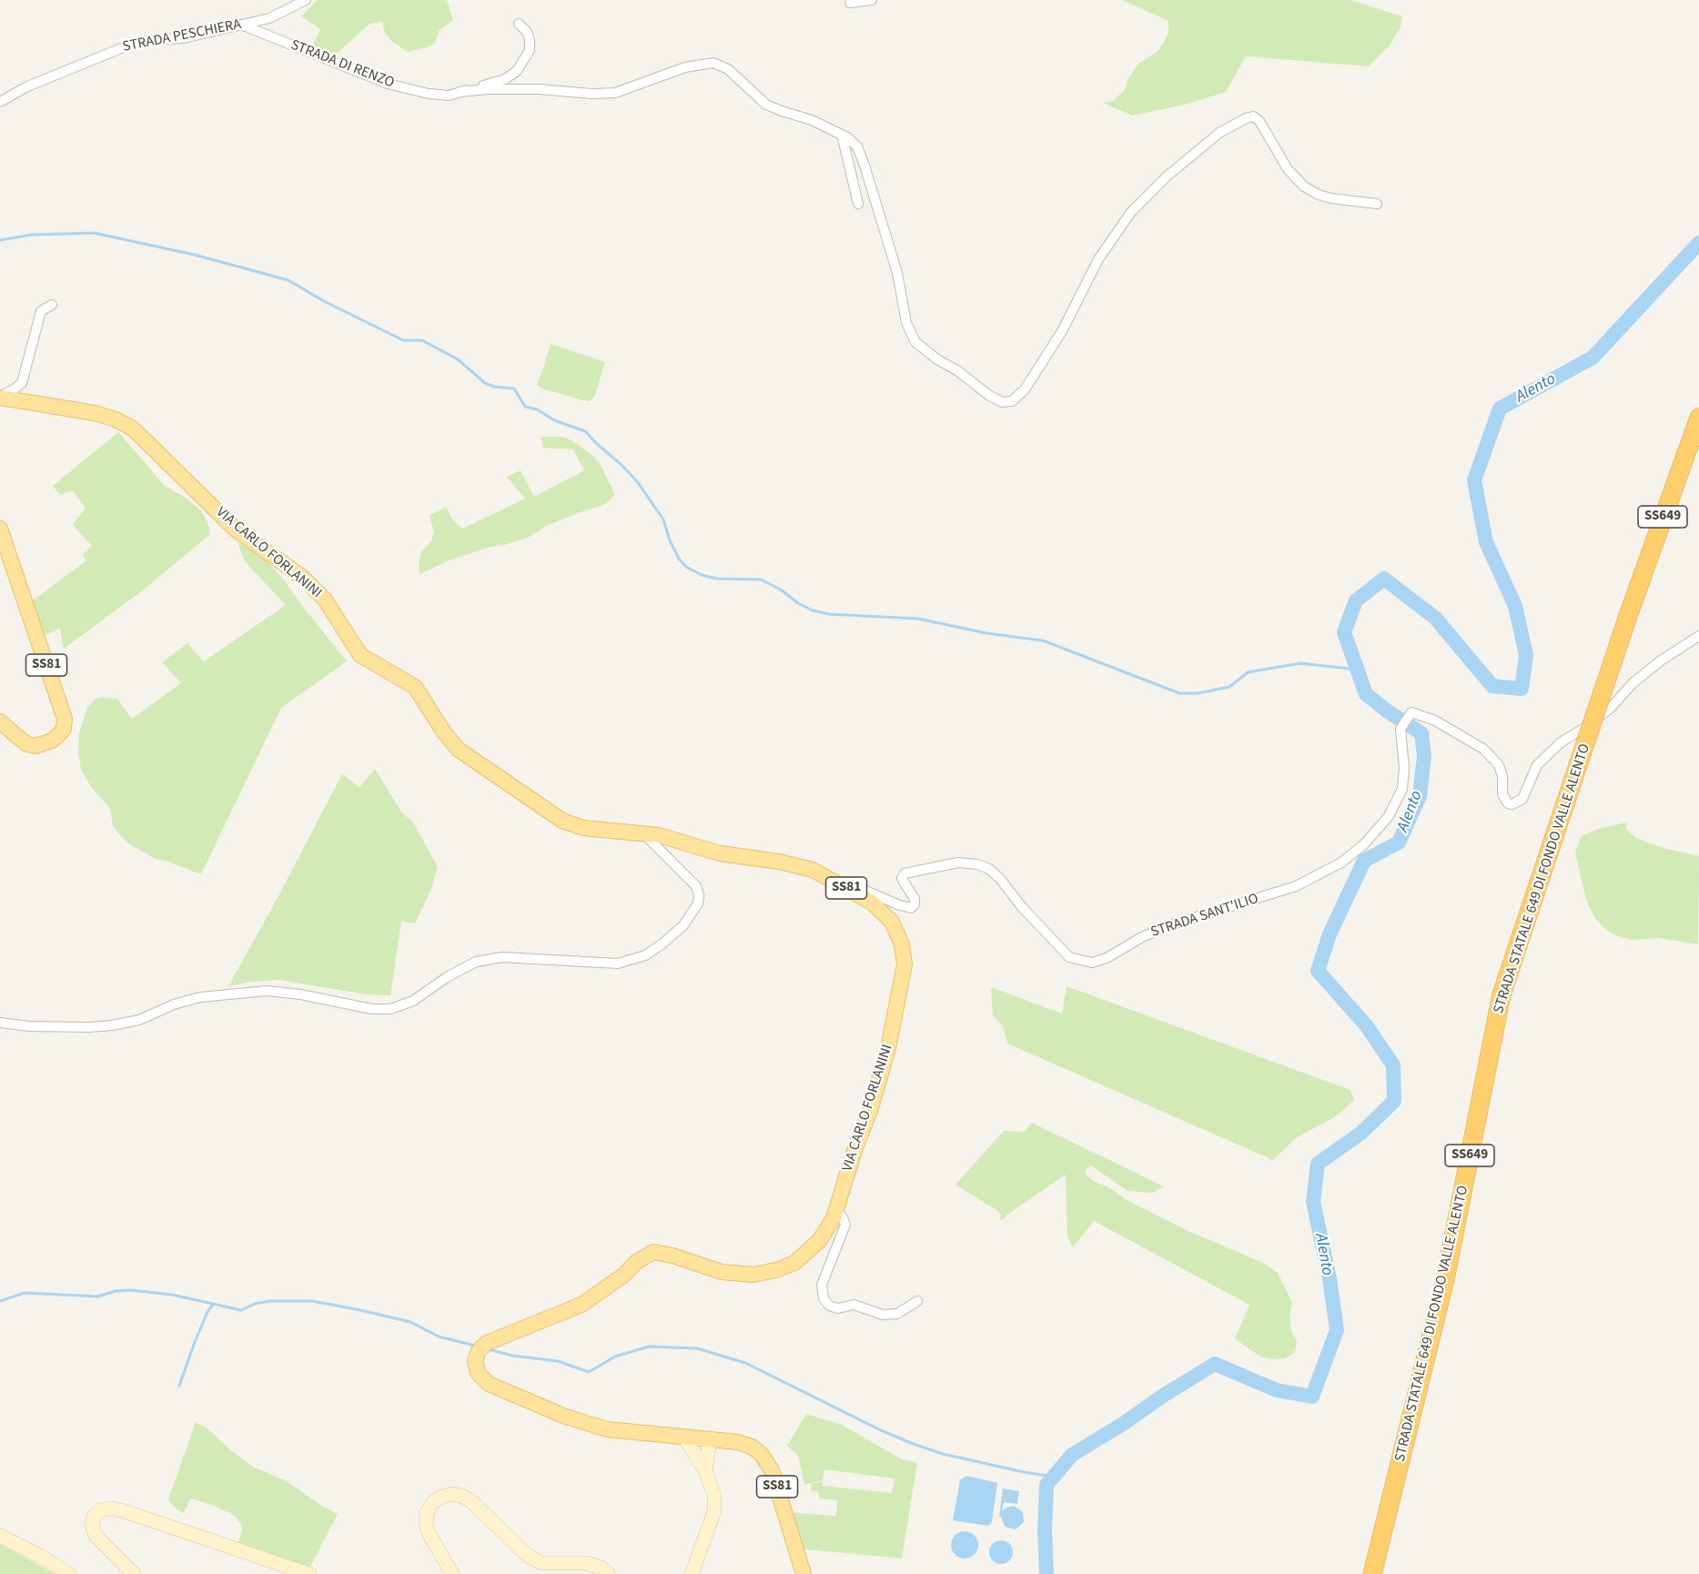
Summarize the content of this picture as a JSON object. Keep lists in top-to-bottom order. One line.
{"streets":{"highway":["SS649","STRADA STATALE 649 DI FONDO VALLE ALENTO"],"main road":["VIA CARLO FORLANINI","SS81"],"street":["STRADA PESCHIERA","STRADA DI RENZO","STRADA SANT'ILIO"]},"crossings":[["STRADA PESCHIERA","STRADA DI RENZO"],["VIA CARLO FORLANINI","STRADA SANT'ILIO"]],"water":["Alento"]}
